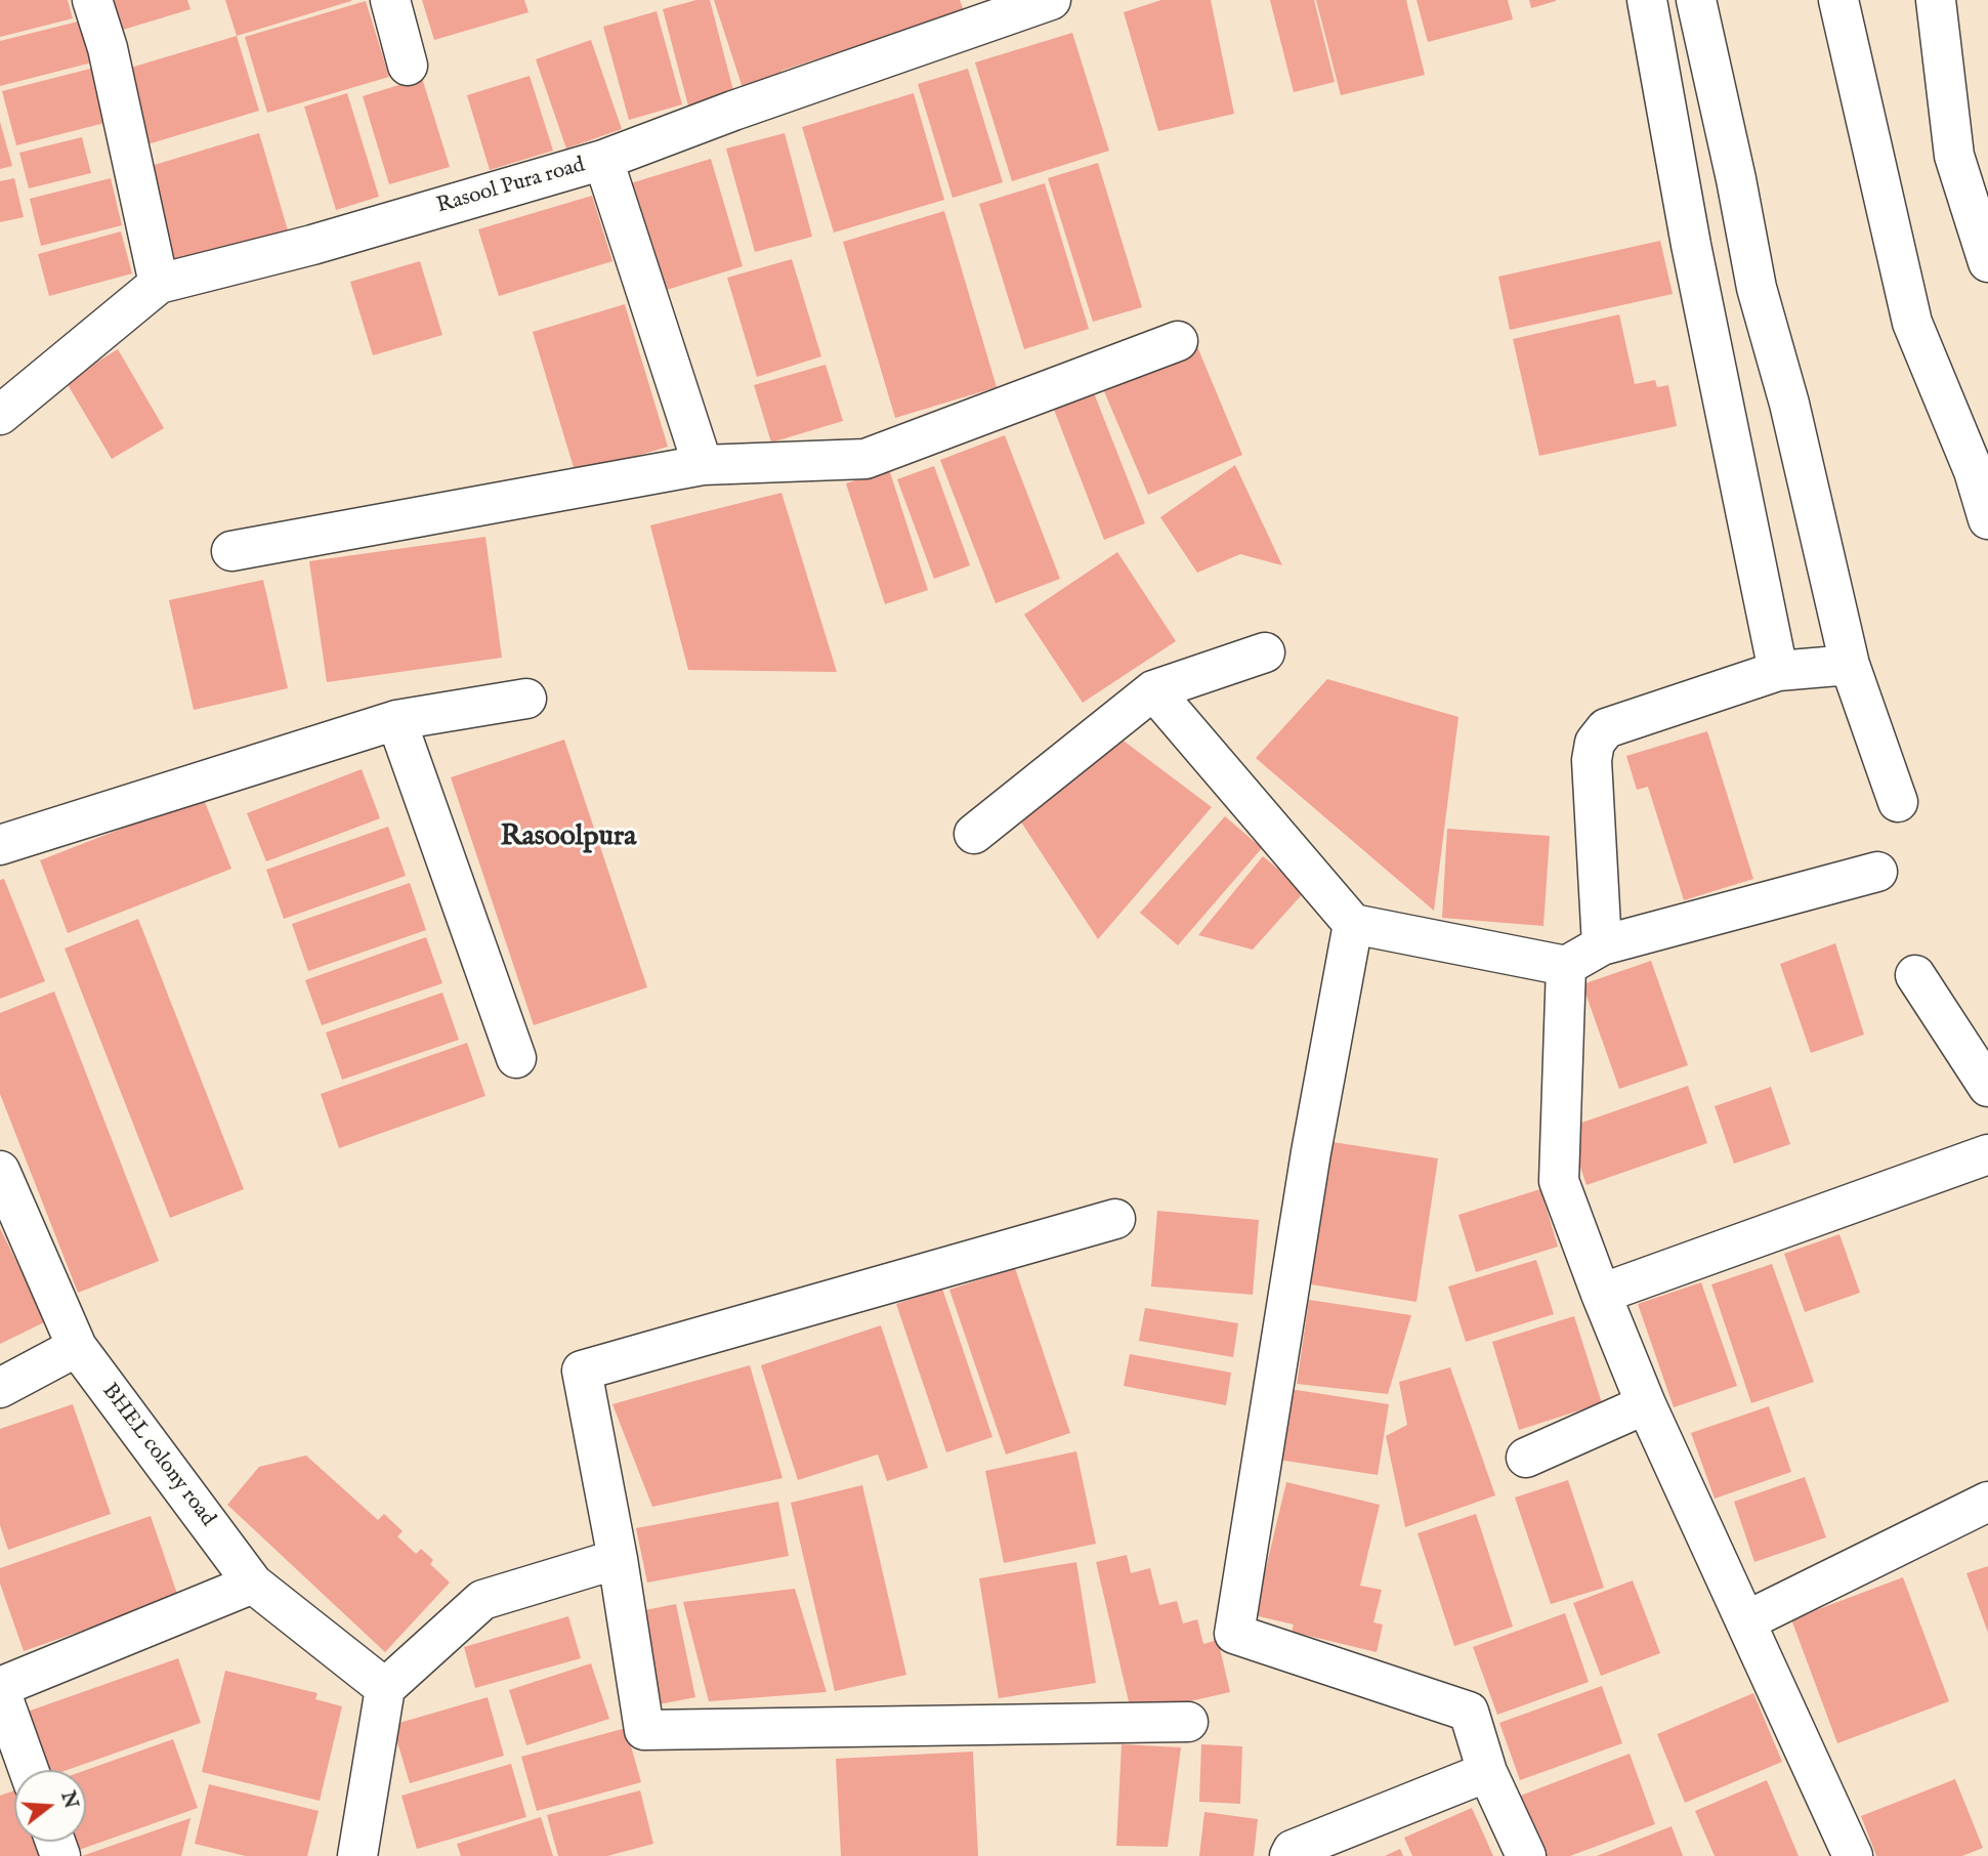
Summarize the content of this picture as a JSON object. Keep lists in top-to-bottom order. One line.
{"streets":{"street":["Rasool Pura road","BHEL colony road"]},"districts":["Rasoolpura"],"north":"right"}
